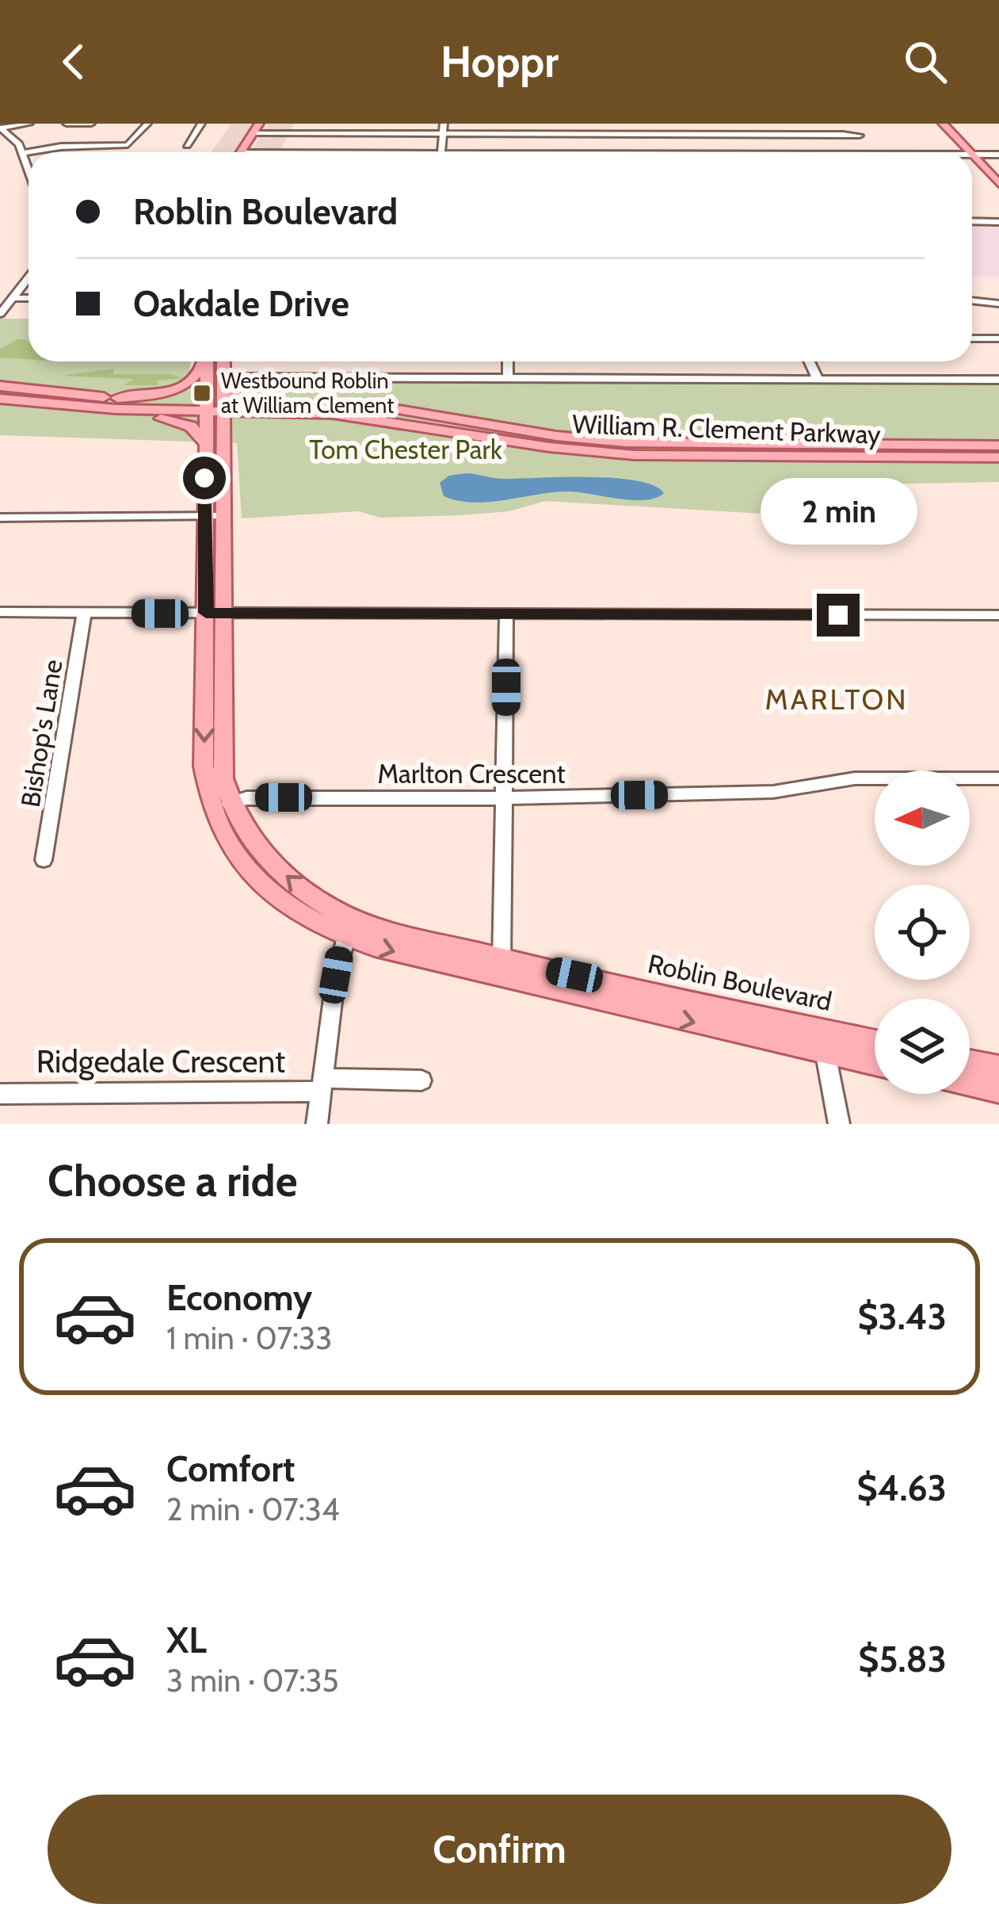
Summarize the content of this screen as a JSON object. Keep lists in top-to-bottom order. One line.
{"streets":{"main road":["William R. Clement Parkway","Roblin Boulevard"],"street":["Bishop's Lane","Marlton Crescent","Ridgedale Crescent"]},"crossings":[["William R. Clement Parkway","Roblin Boulevard"],["Marlton Crescent","Roblin Boulevard"],["Roblin Boulevard","Ridgedale Crescent"]],"districts":["MARLTON"],"parks":["Tom Chester Park"],"places":{"transit":["Westbound Roblin at William Clement"]},"north":"left","page":{"header":"Hoppr","banner":["Roblin Boulevard","Oakdale Drive"],"bubble":"2 min","heading":"Choose a ride","list":[{"name":"Economy","note":"1 min · 07:33","value":"$3.43"},{"name":"Comfort","note":"2 min · 07:34","value":"$4.63"},{"name":"XL","note":"3 min · 07:35","value":"$5.83"}],"buttons":"Confirm"}}
